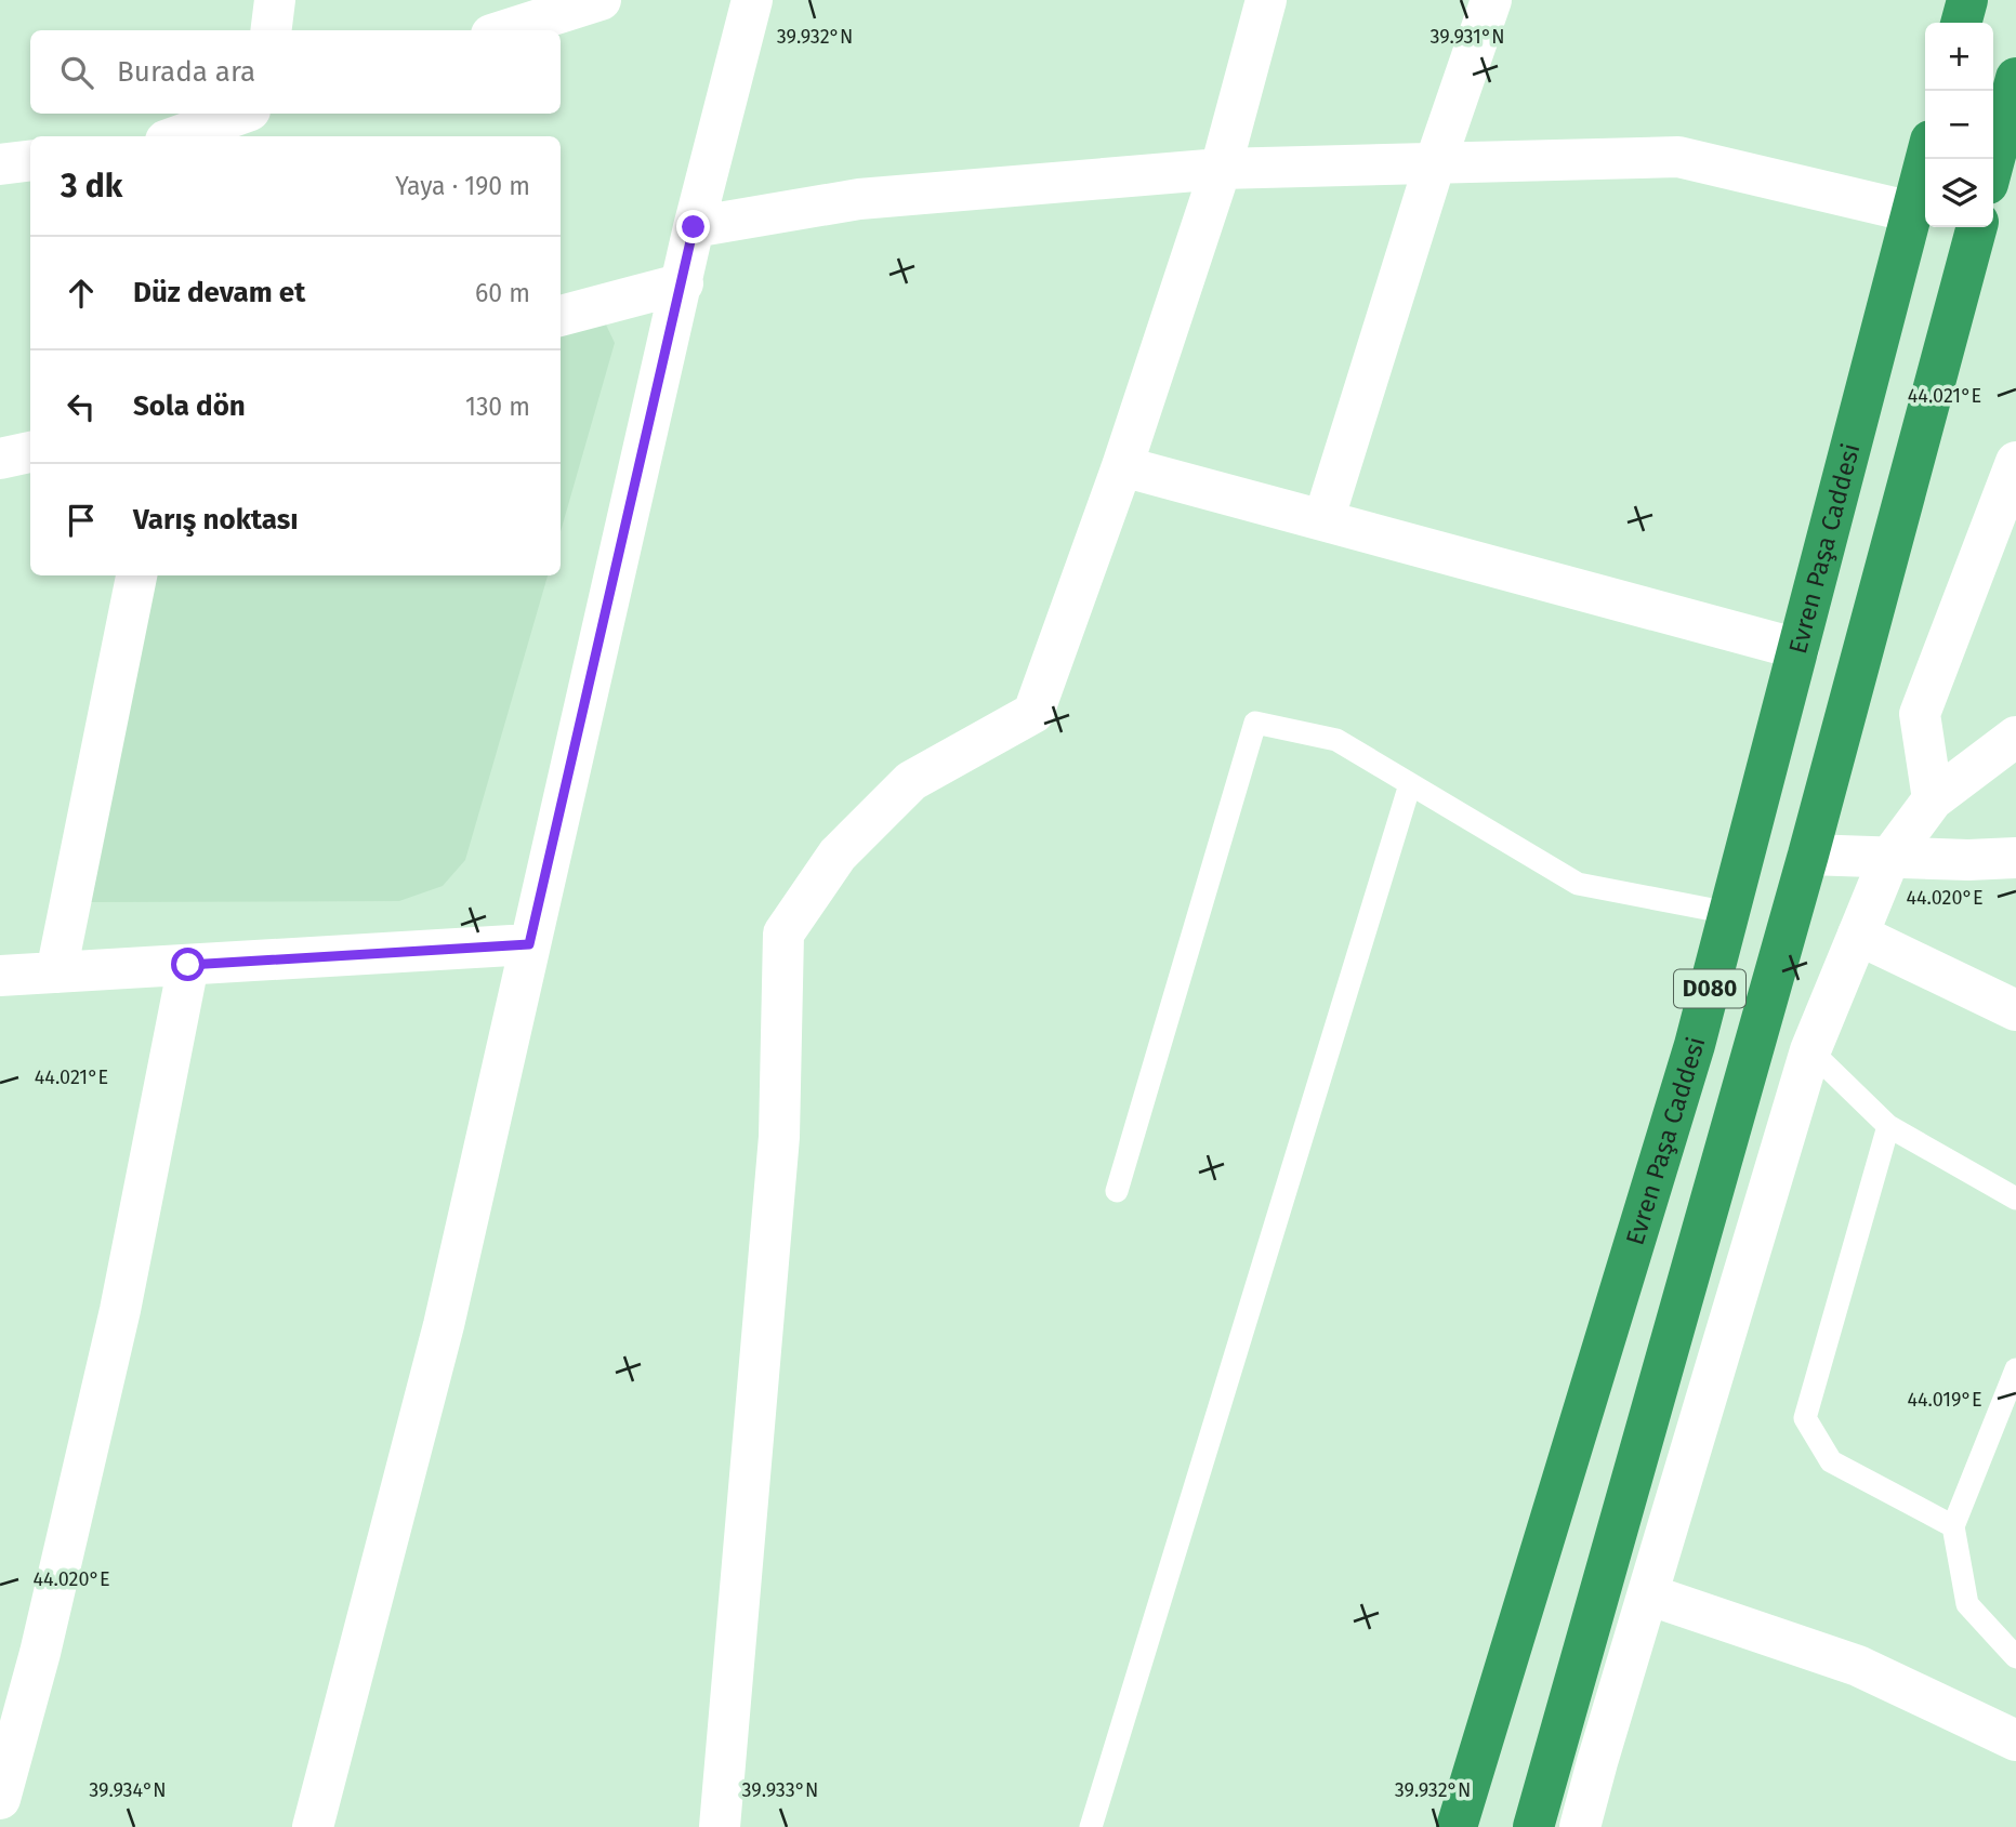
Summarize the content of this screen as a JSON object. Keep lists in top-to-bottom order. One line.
{"streets":{"highway":["Evren Paşa Caddesi","D080"]},"page":{"map_buttons":["+","−"],"search":"Burada ara","heading":["3 dk","Yaya · 190 m"],"list":[["Düz devam et","60 m"],["Sola dön","130 m"],"Varış noktası"]},"coordinates":["39.932°N","39.931°N","44.021°E","44.020°E","44.019°E","39.934°N","39.933°N"]}
